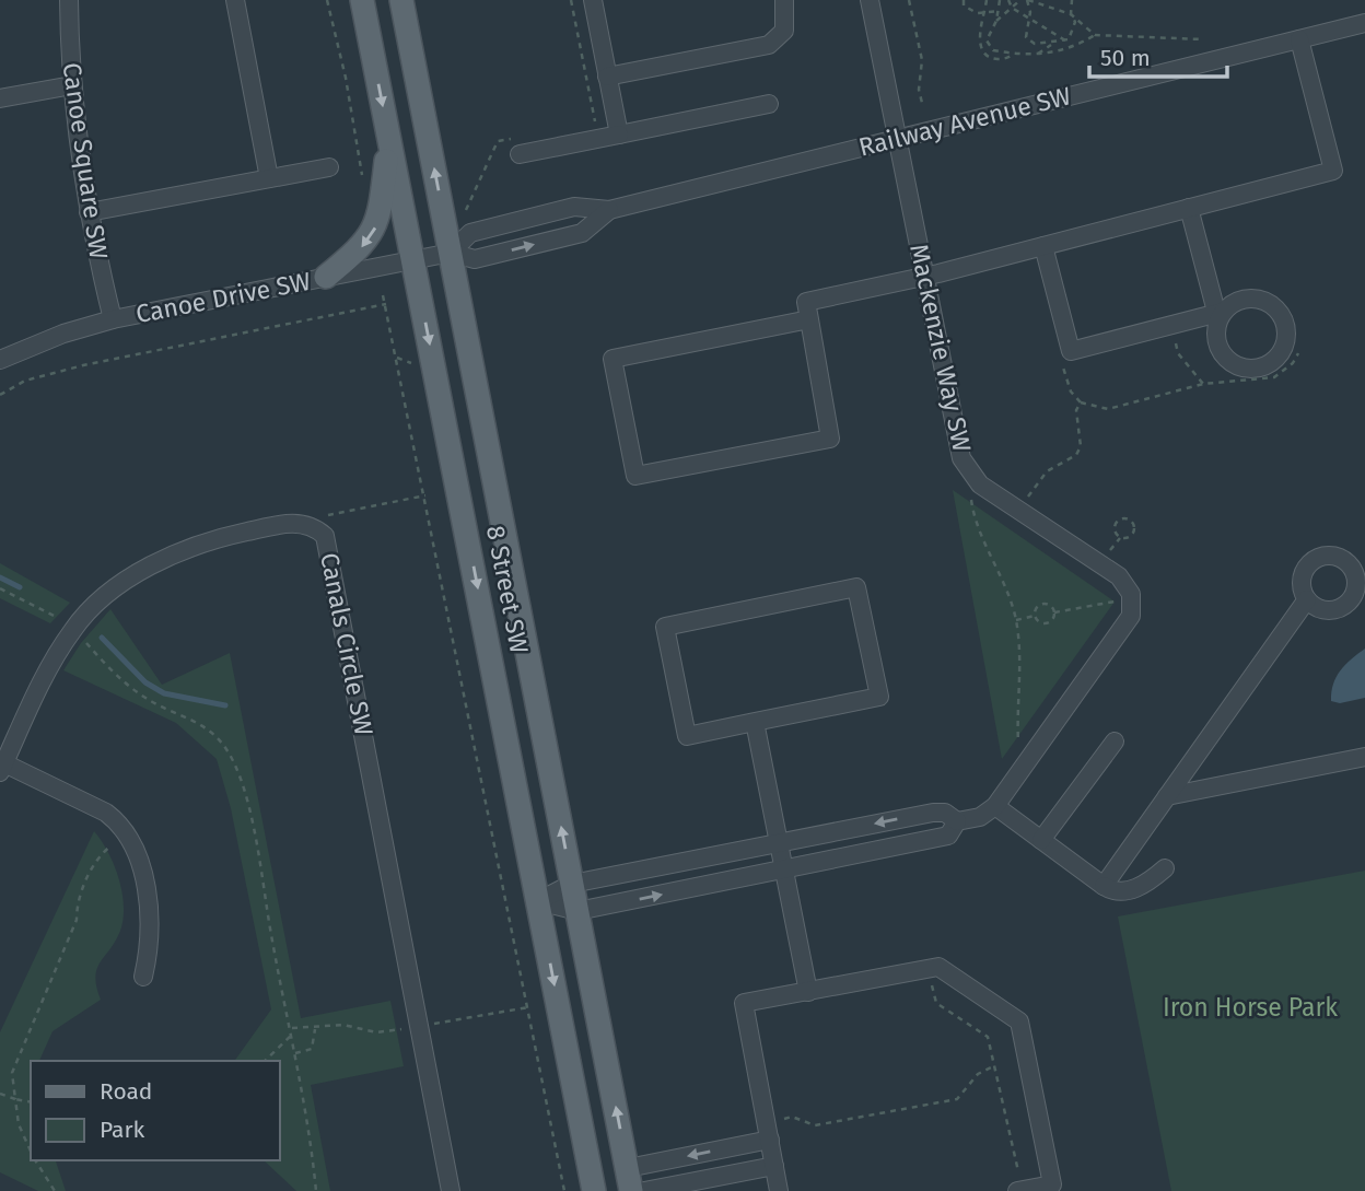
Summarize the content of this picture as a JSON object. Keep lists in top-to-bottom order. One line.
{"streets":{"main road":["8 Street SW"],"street":["Railway Avenue SW","Canoe Square SW","Canoe Drive SW","Mackenzie Way SW","Canals Circle SW"]},"crossings":[["Railway Avenue SW","Canoe Drive SW"],["Railway Avenue SW","Mackenzie Way SW"],["Railway Avenue SW","8 Street SW"],["Canoe Square SW","Canoe Drive SW"],["Canoe Drive SW","8 Street SW"]],"parks":["Iron Horse Park"],"legend":["Road","Park"],"scale_bar":"50 m"}
